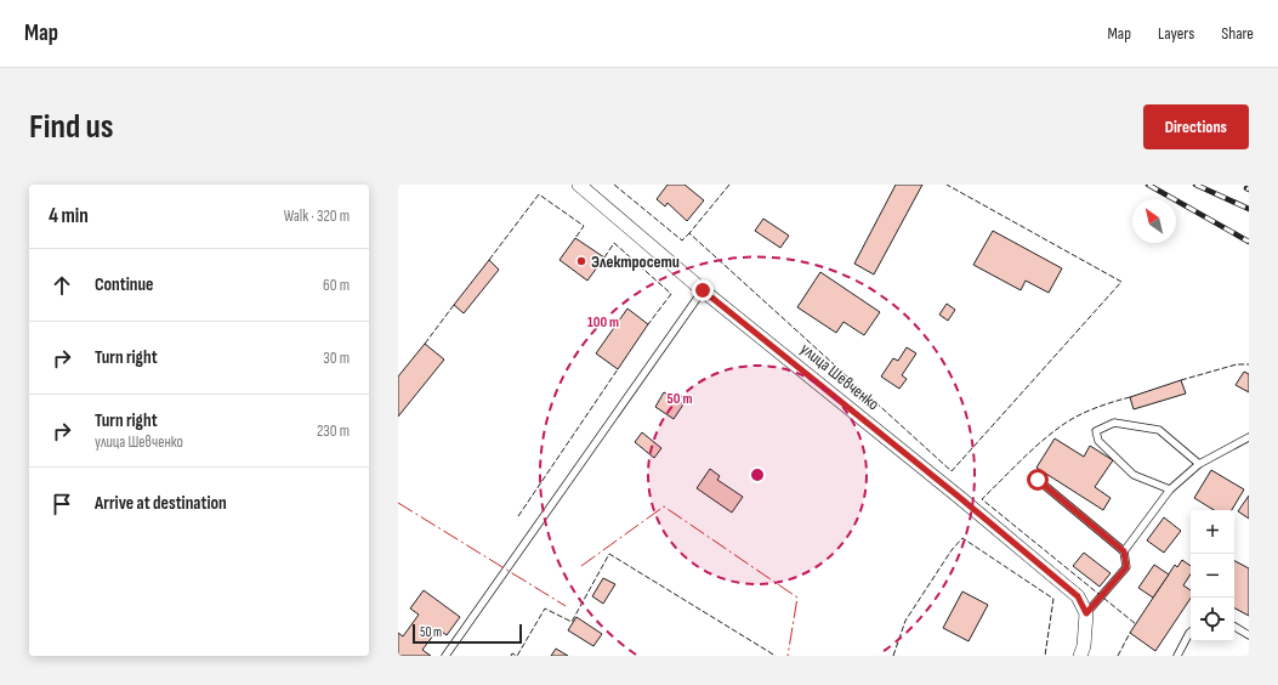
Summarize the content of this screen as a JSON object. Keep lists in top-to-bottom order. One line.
{"streets":{"street":["улица Шевченко"]},"places":["Электросети"],"scale_bar":"50 m","north":"top left","page":{"header":"Map","nav":["Map","Layers","Share"],"buttons":"Directions","title":"Find us","heading":["4 min","Walk · 320 m"],"list":[["Continue","60 m"],["Turn right","30 m"],["Turn right","улица Шевченко","230 m"],"Arrive at destination"],"map_buttons":["+","−"],"scale":"50 m"},"rings":["100 m","50 m"]}
